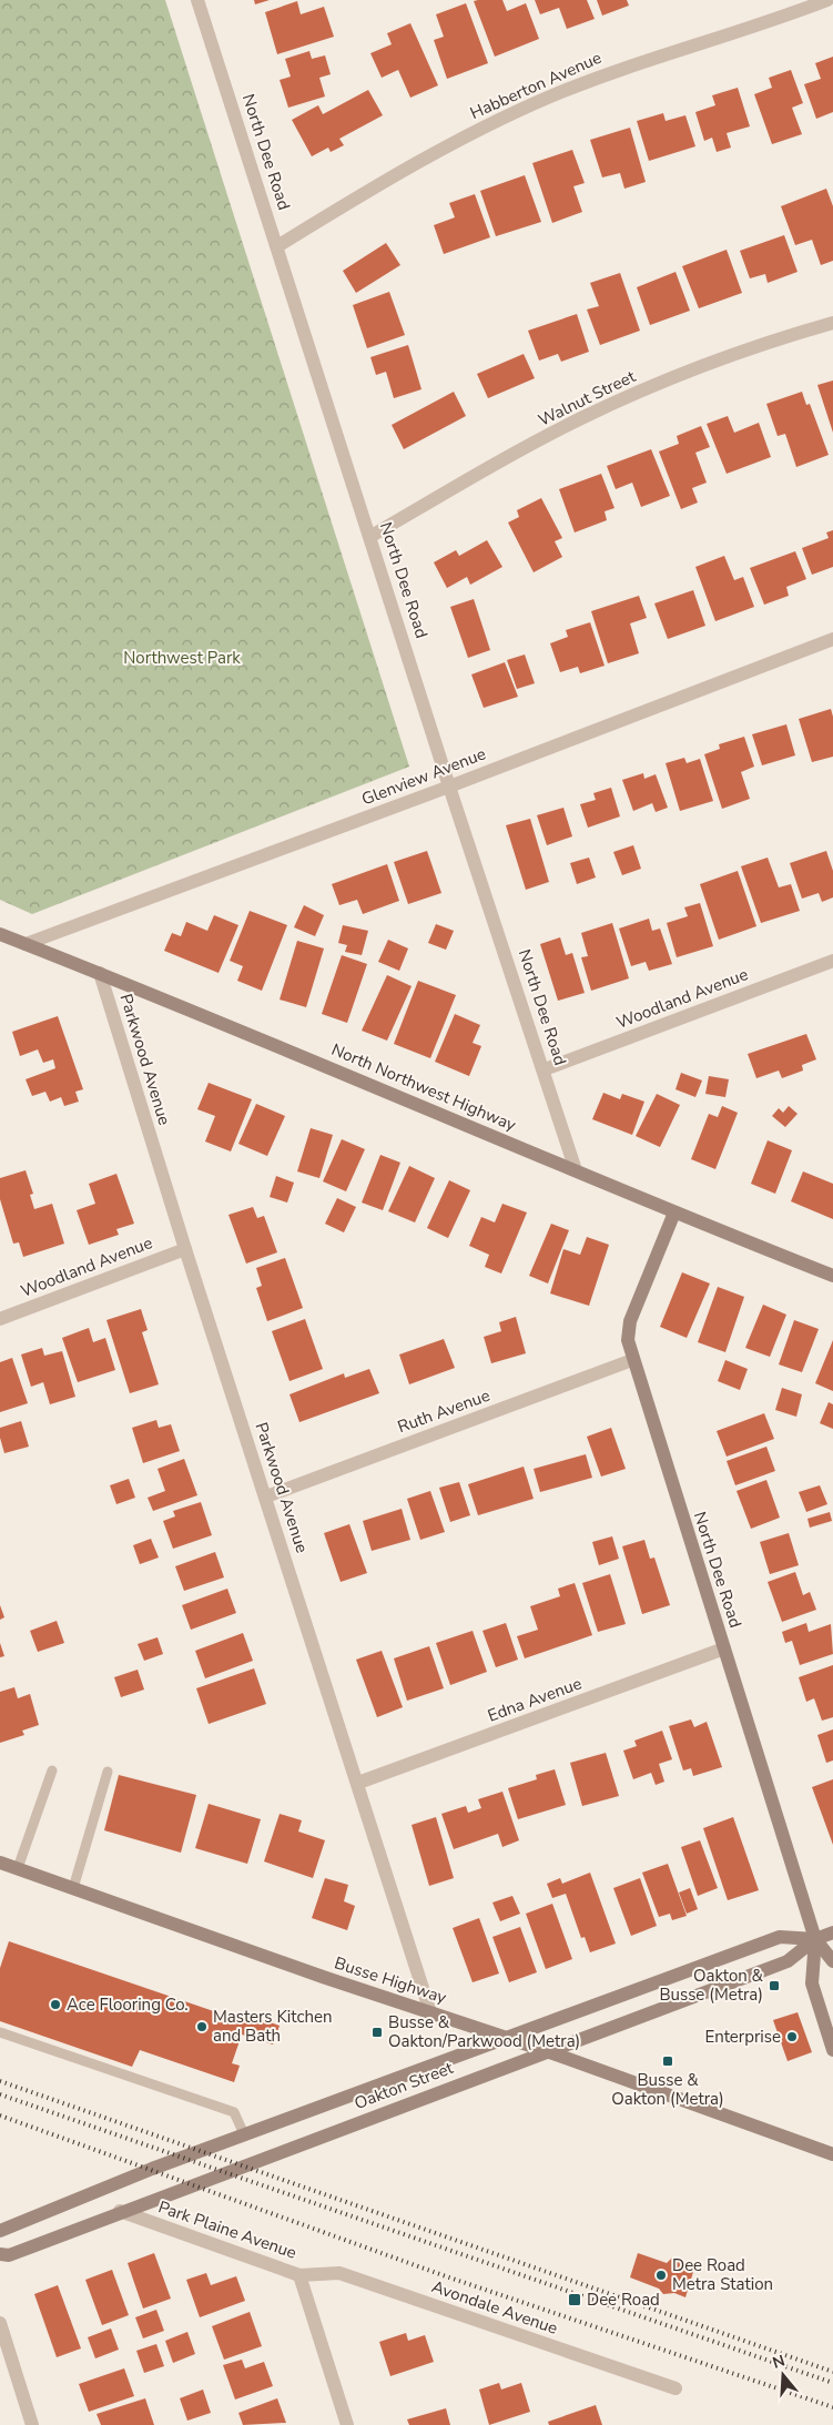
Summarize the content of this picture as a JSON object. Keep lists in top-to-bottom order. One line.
{"streets":{"main road":["North Dee Road","North Northwest Highway","Busse Highway","Oakton Street"],"street":["Habberton Avenue","Walnut Street","Glenview Avenue","Woodland Avenue","Parkwood Avenue","Ruth Avenue","Edna Avenue","Park Plaine Avenue","Avondale Avenue"]},"crossings":[["Habberton Avenue","North Dee Road"],["North Dee Road","Walnut Street"],["North Dee Road","Glenview Avenue"],["North Dee Road","Woodland Avenue"],["North Dee Road","North Northwest Highway"],["North Dee Road","Ruth Avenue"],["North Dee Road","Edna Avenue"],["North Dee Road","Oakton Street"],["Glenview Avenue","North Northwest Highway"],["Woodland Avenue","Parkwood Avenue"],["Parkwood Avenue","North Northwest Highway"],["Parkwood Avenue","Ruth Avenue"],["Parkwood Avenue","Edna Avenue"],["Parkwood Avenue","Busse Highway"],["Busse Highway","Oakton Street"],["Oakton Street","Park Plaine Avenue"],["Park Plaine Avenue","Avondale Avenue"]],"parks":["Northwest Park"],"places":{"transit":["Oakton & Busse (Metra)","Busse & Oakton/Parkwood (Metra)","Busse & Oakton (Metra)","Dee Road"],"other":["Ace Flooring Co.","Masters Kitchen and Bath","Enterprise","Dee Road Metra Station"]},"north":"top"}
